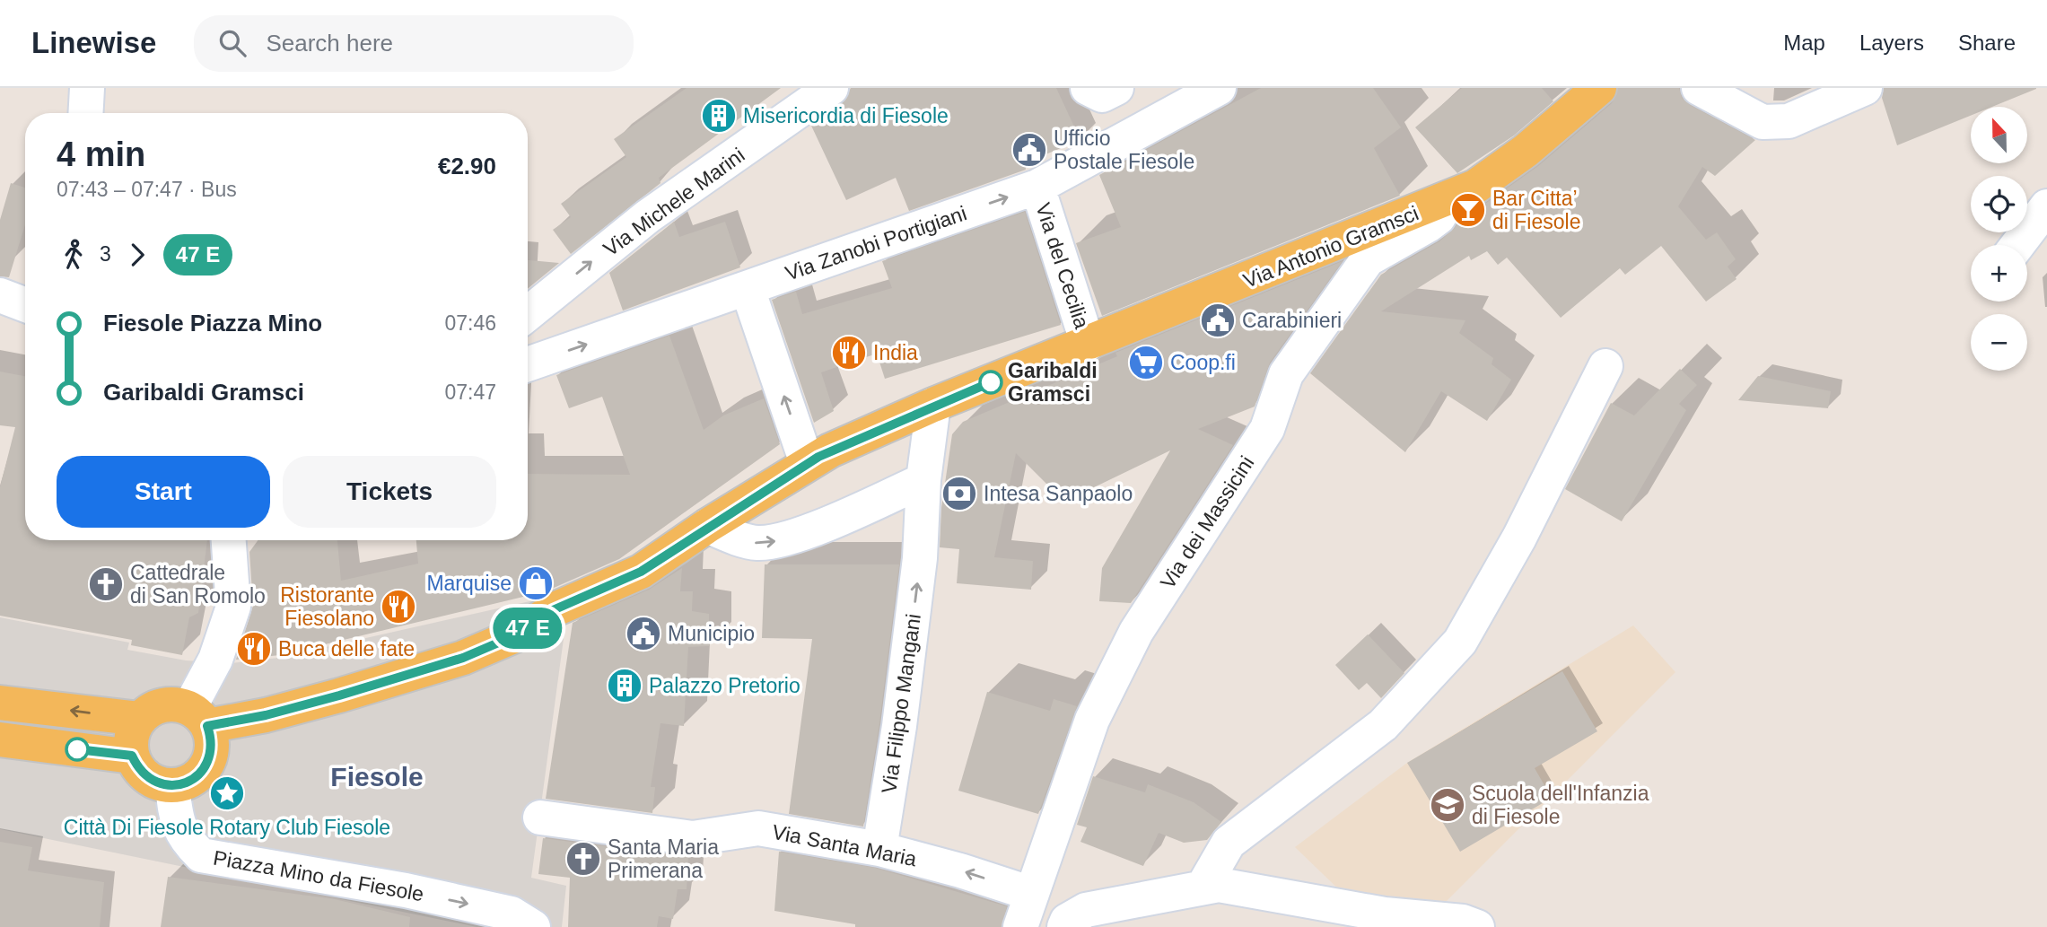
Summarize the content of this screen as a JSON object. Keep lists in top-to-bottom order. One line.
{"streets":{"main road":["Via Antonio Gramsci"],"street":["Via Michele Marini","Via Zanobi Portigiani","Via del Cecilia","Via dei Massicini","Via Filippo Mangani","Via Santa Maria","Piazza Mino da Fiesole"]},"crossings":[["Via Zanobi Portigiani","Via del Cecilia"],["Via Antonio Gramsci","Via del Cecilia"],["Via Antonio Gramsci","Via dei Massicini"],["Via Antonio Gramsci","Via Filippo Mangani"],["Via Antonio Gramsci","Piazza Mino da Fiesole"],["Via dei Massicini","Via Santa Maria"],["Via Filippo Mangani","Via Santa Maria"]],"one_way":["Via Michele Marini","Via Filippo Mangani","Piazza Mino da Fiesole"],"districts":["Fiesole"],"places":{"building":["Misericordia di Fiesole","Palazzo Pretorio"],"public building":["Ufficio Postale Fiesole","Carabinieri","Municipio"],"bar":["Bar Citta’ di Fiesole"],"restaurant":["India","Ristorante Fiesolano","Buca delle fate"],"supermarket":["Coop.fi"],"other":["Garibaldi Gramsci"],"bank":["Intesa Sanpaolo"],"shop":["Marquise"],"church":["Cattedrale di San Romolo","Santa Maria Primerana"],"place":["Città Di Fiesole Rotary Club Fiesole"],"school or university":["Scuola dell'Infanzia di Fiesole"]},"north":"top","page":{"header":"Linewise","search":"Search here","nav":["Map","Layers","Share"],"on_map":"47 E","map_buttons":["+","−"],"heading":["4 min","07:43 – 07:47 · Bus","€2.90"],"legs":["3","47 E"],"list":[{"name":"Fiesole Piazza Mino","value":"07:46"},{"name":"Garibaldi Gramsci","value":"07:47"}],"buttons":["Start","Tickets"]}}
